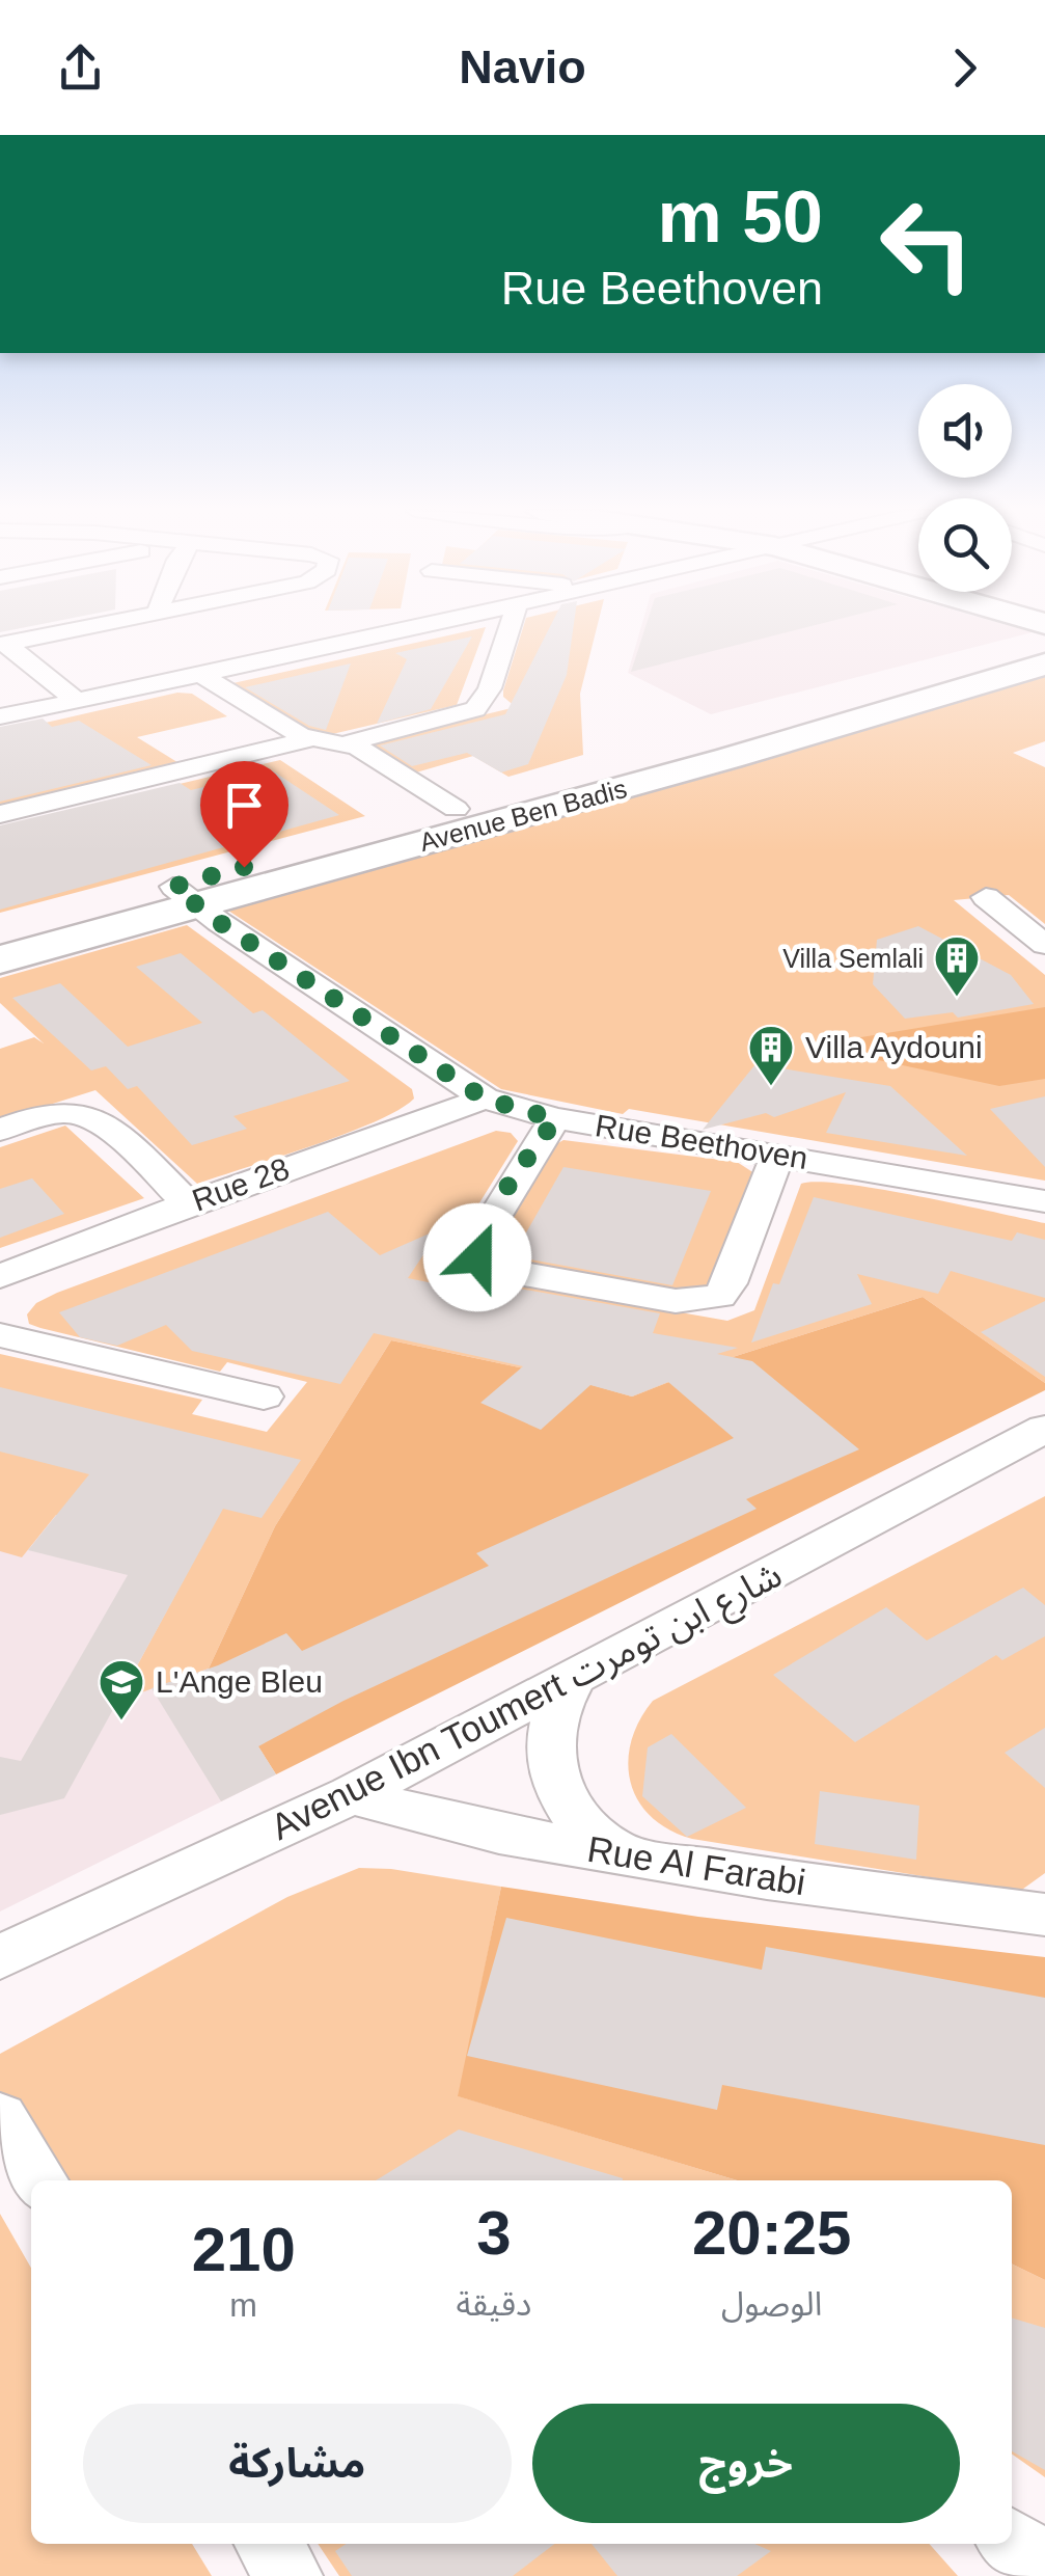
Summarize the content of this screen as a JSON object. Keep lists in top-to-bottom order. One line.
{"streets":{"main road":["Avenue Ben Badis"],"street":["Rue Beethoven","Rue 28","Avenue Ibn Toumert شارع ابن تومرت","Rue Al Farabi"]},"crossings":[["Avenue Ben Badis","Rue Beethoven"],["Rue Beethoven","Rue 28"],["Avenue Ibn Toumert شارع ابن تومرت","Rue Al Farabi"]],"places":{"building":["Villa Semlali","Villa Aydouni"],"school or university":["L'Ange Bleu"]},"page":{"header":"Navio","turn":["50 m","Rue Beethoven"],"eta":["20:25","الوصول","3","دقيقة","210","m"],"buttons":["خروج","مشاركة"]}}
